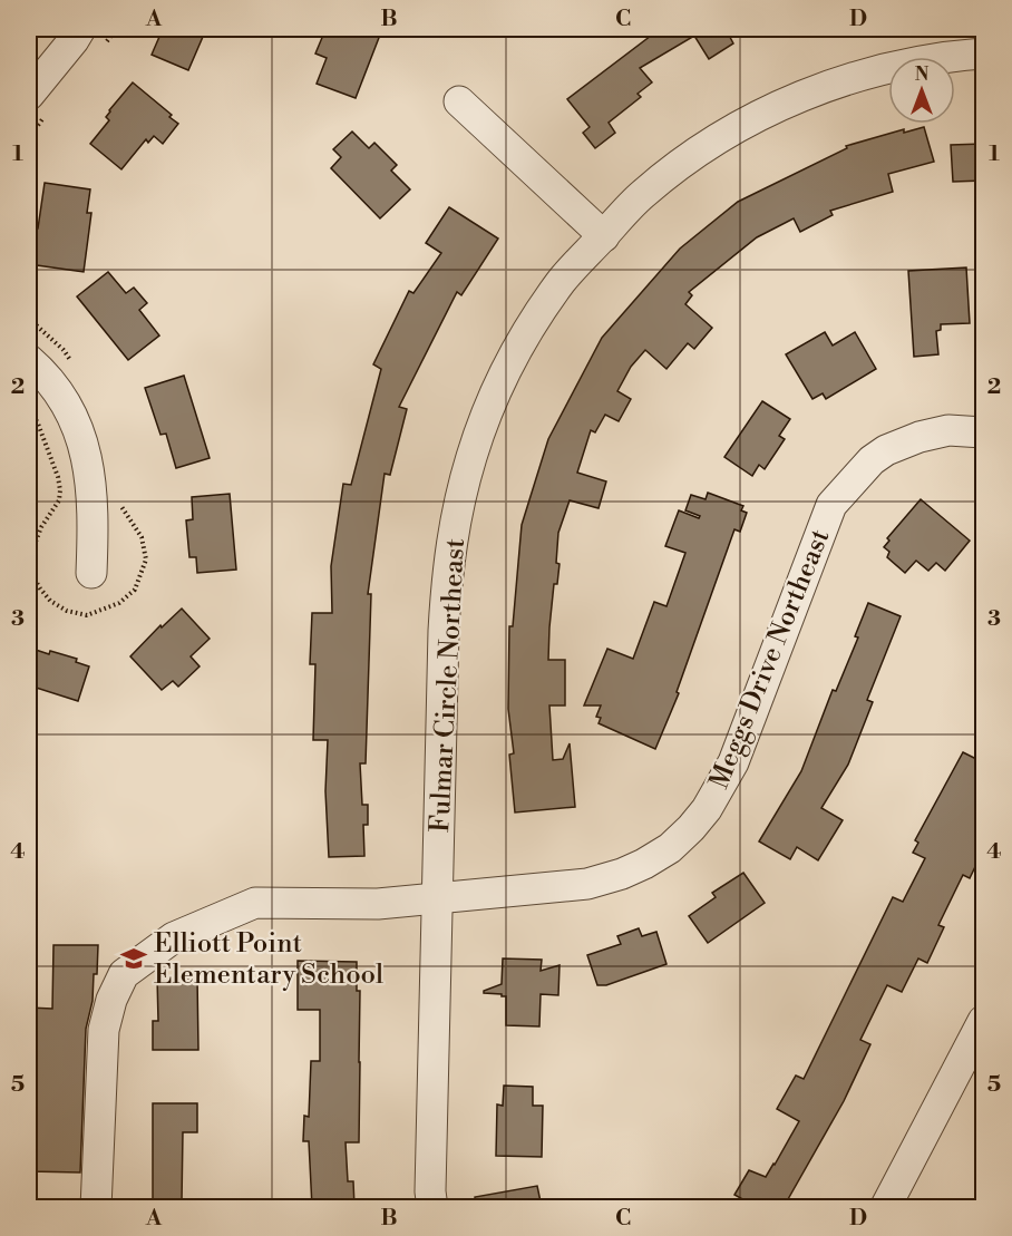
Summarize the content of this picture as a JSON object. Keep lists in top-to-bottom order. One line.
{"streets":{"street":["Meggs Drive Northeast","Fulmar Circle Northeast"]},"crossings":[["Meggs Drive Northeast","Fulmar Circle Northeast"]],"places":{"school or university":["Elliott Point Elementary School"]},"north":"top","grid":{"columns":["A","B","C","D"],"rows":["1","2","3","4","5"]}}
